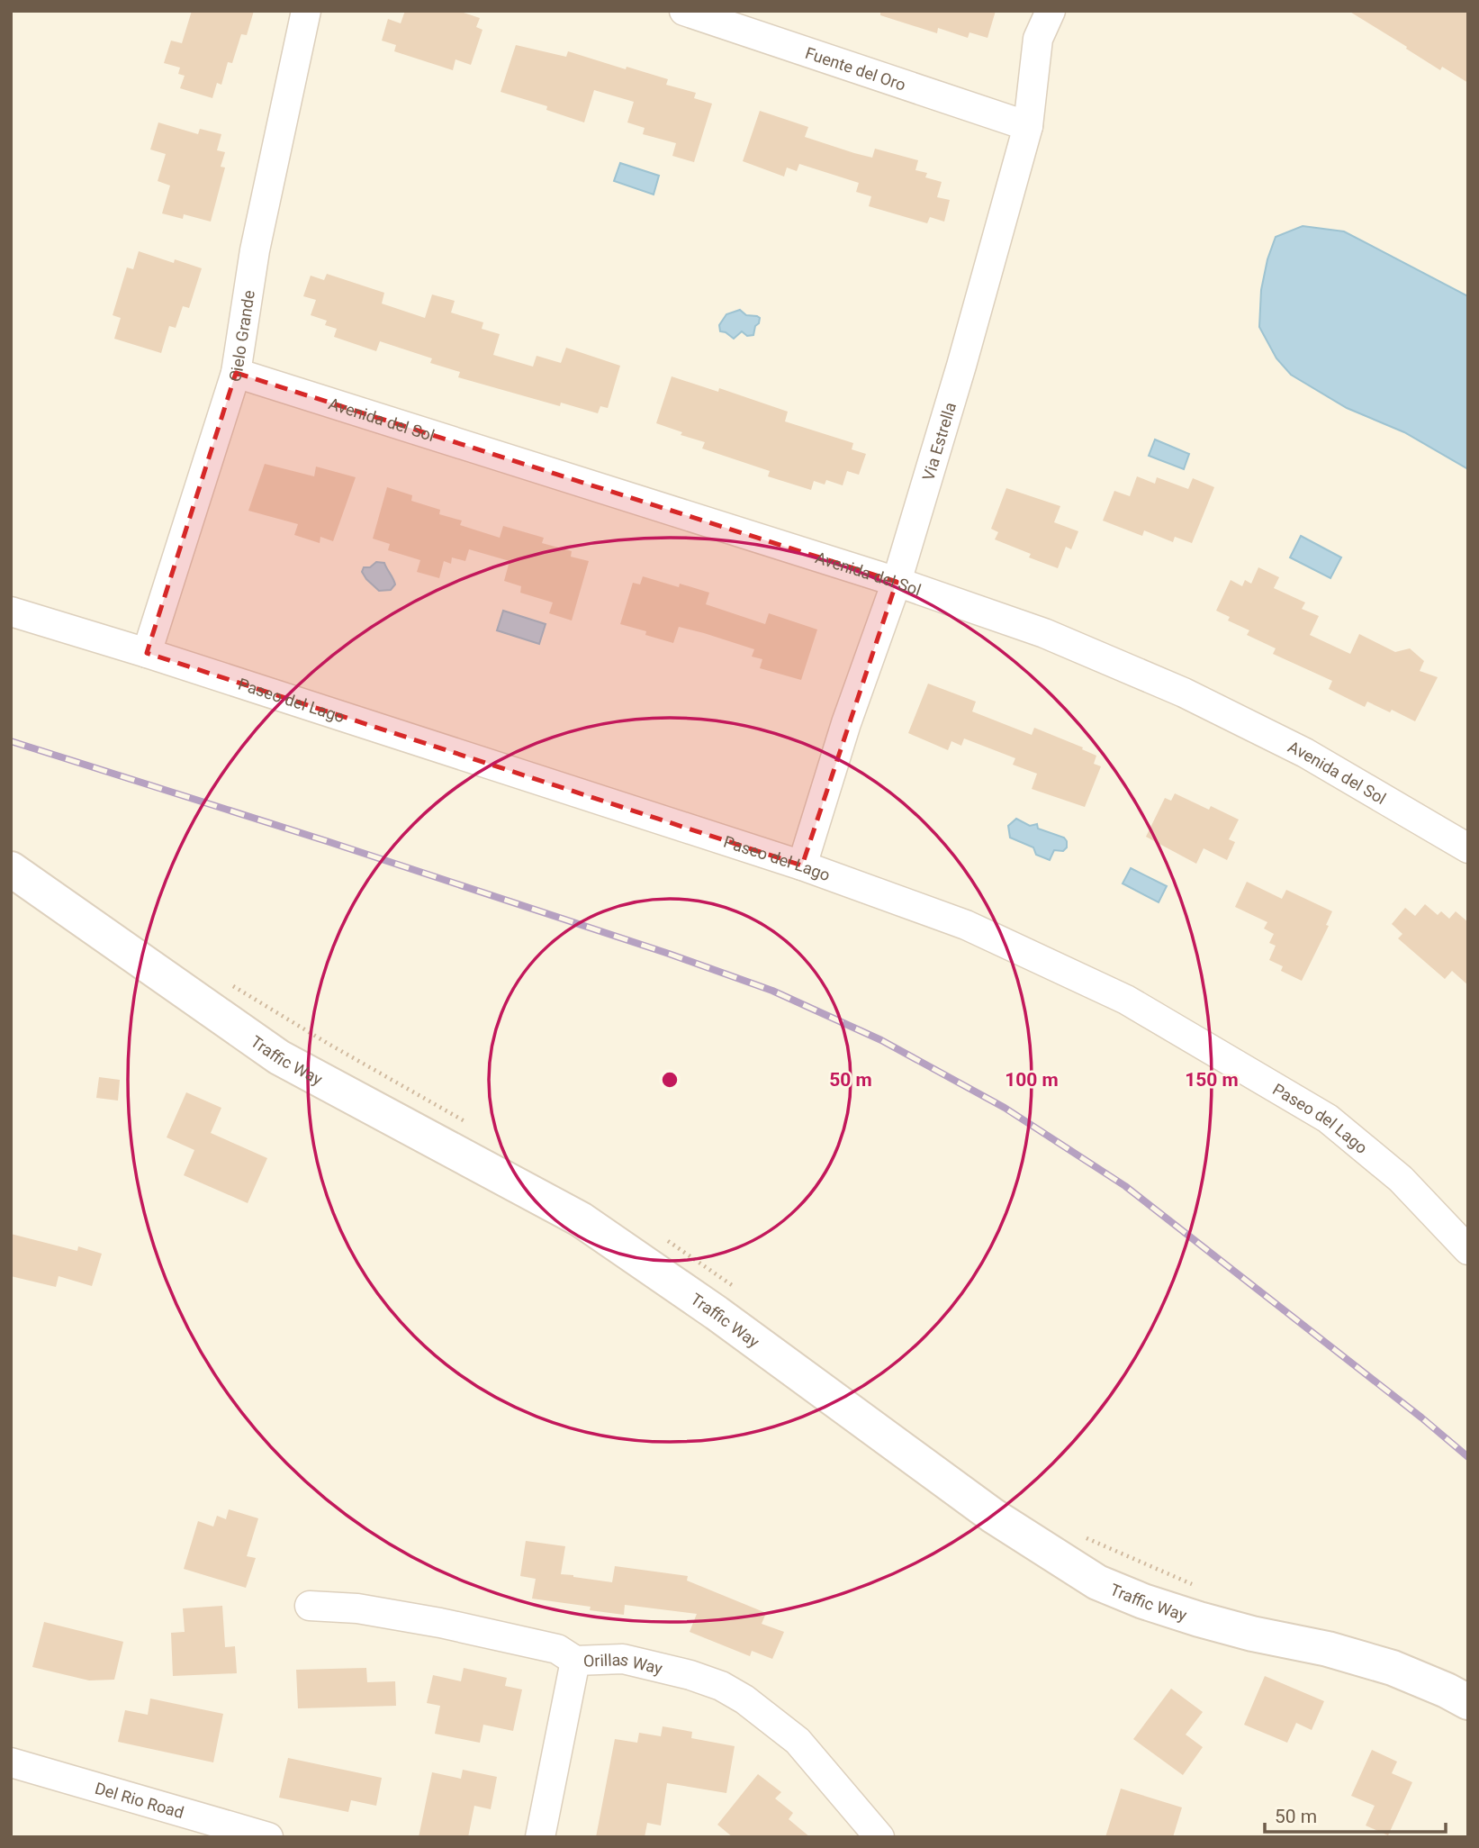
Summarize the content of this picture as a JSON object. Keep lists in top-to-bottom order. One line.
{"streets":{"street":["Fuente del Oro","Cielo Grande","Avenida del Sol","Via Estrella","Paseo del Lago","Traffic Way","Orillas Way","Del Rio Road"]},"crossings":[["Fuente del Oro","Via Estrella"],["Cielo Grande","Avenida del Sol"],["Cielo Grande","Paseo del Lago"],["Avenida del Sol","Via Estrella"],["Via Estrella","Paseo del Lago"]],"scale_bar":"50 m","rings":["50 m","100 m","150 m"]}
